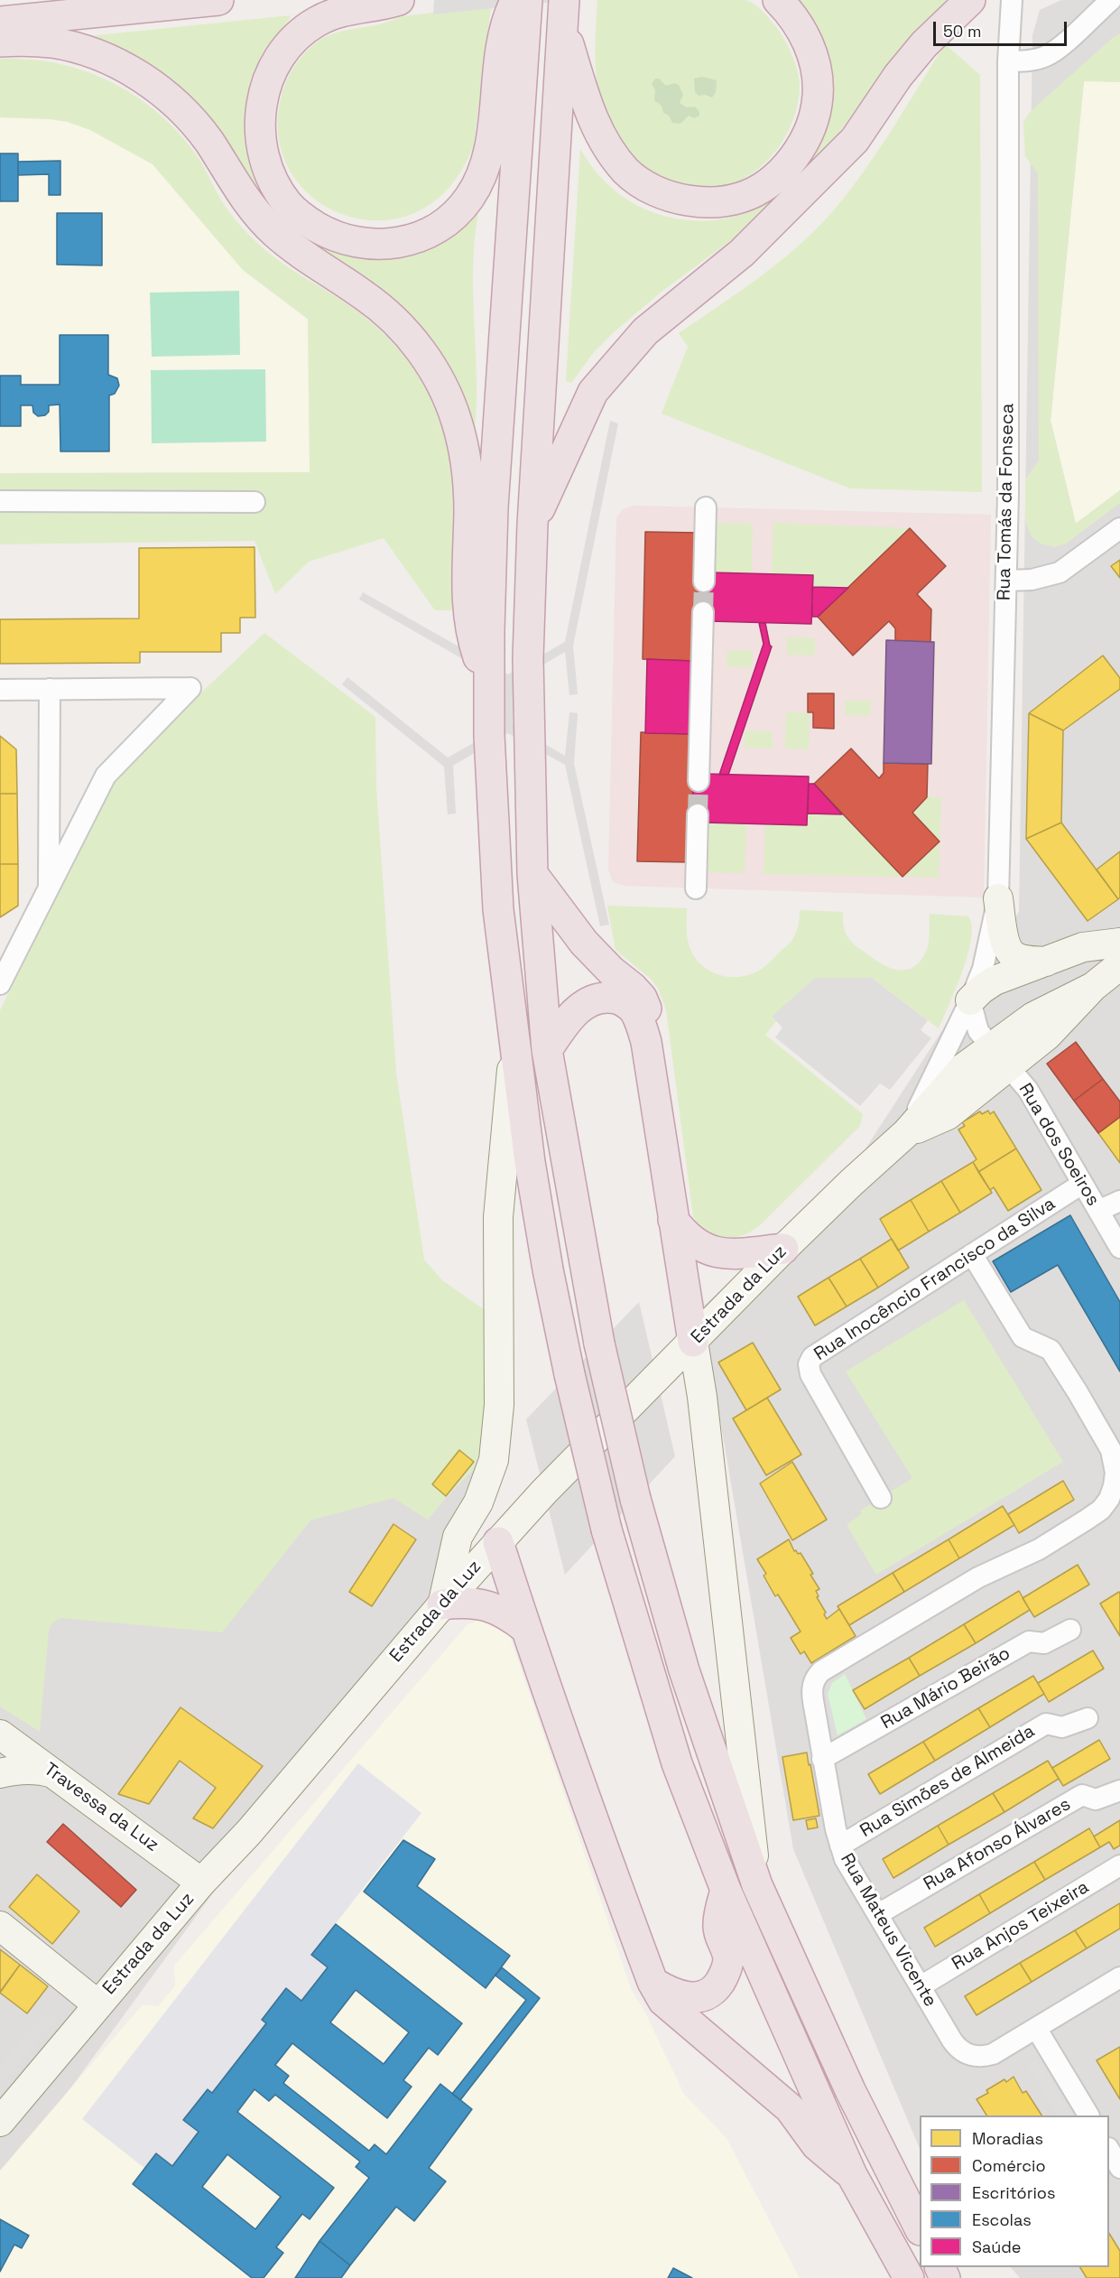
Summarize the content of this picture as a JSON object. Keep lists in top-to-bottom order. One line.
{"streets":{"main road":["Estrada da Luz","Travessa da Luz"],"street":["Rua Tomás da Fonseca","Rua dos Soeiros","Rua Inocêncio Francisco da Silva","Rua Mário Beirão","Rua Simões de Almeida","Rua Afonso Álvares","Rua Anjos Teixeira","Rua Mateus Vicente"]},"crossings":[["Rua Tomás da Fonseca","Estrada da Luz"],["Rua dos Soeiros","Rua Inocêncio Francisco da Silva"],["Rua dos Soeiros","Estrada da Luz"],["Rua Inocêncio Francisco da Silva","Rua Mateus Vicente"],["Estrada da Luz","Travessa da Luz"],["Rua Mário Beirão","Rua Mateus Vicente"],["Rua Simões de Almeida","Rua Mateus Vicente"],["Rua Afonso Álvares","Rua Mateus Vicente"],["Rua Anjos Teixeira","Rua Mateus Vicente"]],"legend":["Moradias","Comércio","Escritórios","Escolas","Saúde"],"scale_bar":"50 m"}
